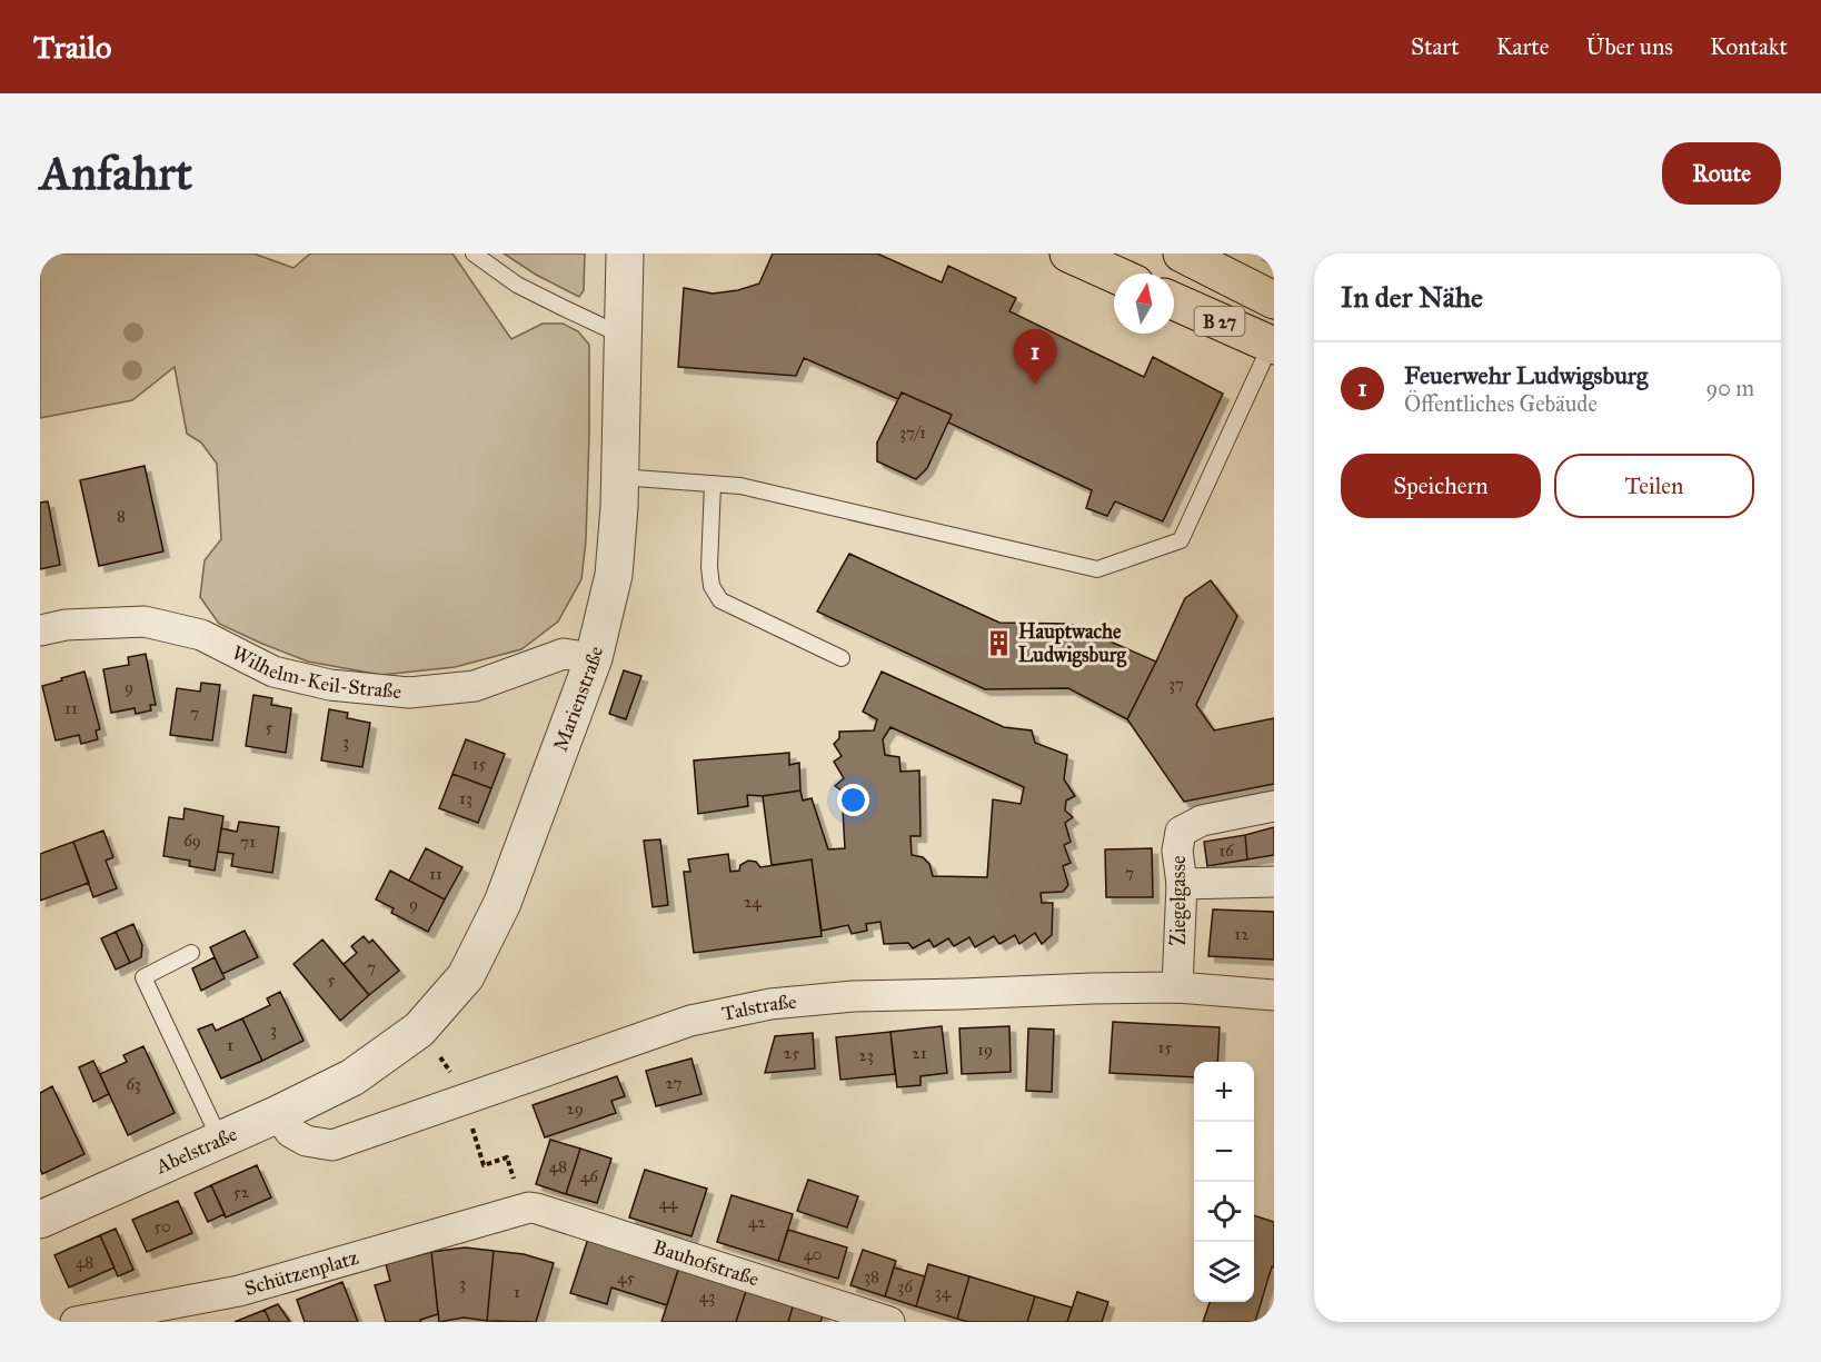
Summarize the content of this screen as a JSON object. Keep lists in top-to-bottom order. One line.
{"streets":{"main road":["B 27"],"street":["Wilhelm-Keil-Straße","Marienstraße","Ziegelgasse","Talstraße","Abelstraße","Bauhofstraße","Schützenplatz"]},"crossings":[["Wilhelm-Keil-Straße","Marienstraße"],["Marienstraße","Abelstraße"],["Ziegelgasse","Talstraße"],["Talstraße","Abelstraße"],["Bauhofstraße","Schützenplatz"]],"places":{"building":["Hauptwache Ludwigsburg"]},"house_numbers":["37/1","8","37","9","11","7","5","3","15","13","69","71","16","7","11","24","9","12","7","5","3","1","15","19","25","21","23","27","63","29","48","46","52","44","42","50","40","48","38","45","3","36","1","34","43"],"north":"top","page":{"header":"Trailo","nav":["Start","Karte","Über uns","Kontakt"],"buttons":["Route",["Speichern","Teilen"]],"title":"Anfahrt","heading":"In der Nähe","pins":"1","list":[{"mark":"1","name":"Feuerwehr Ludwigsburg","note":"Öffentliches Gebäude","value":"90 m"}],"map_buttons":["+","−"]}}
